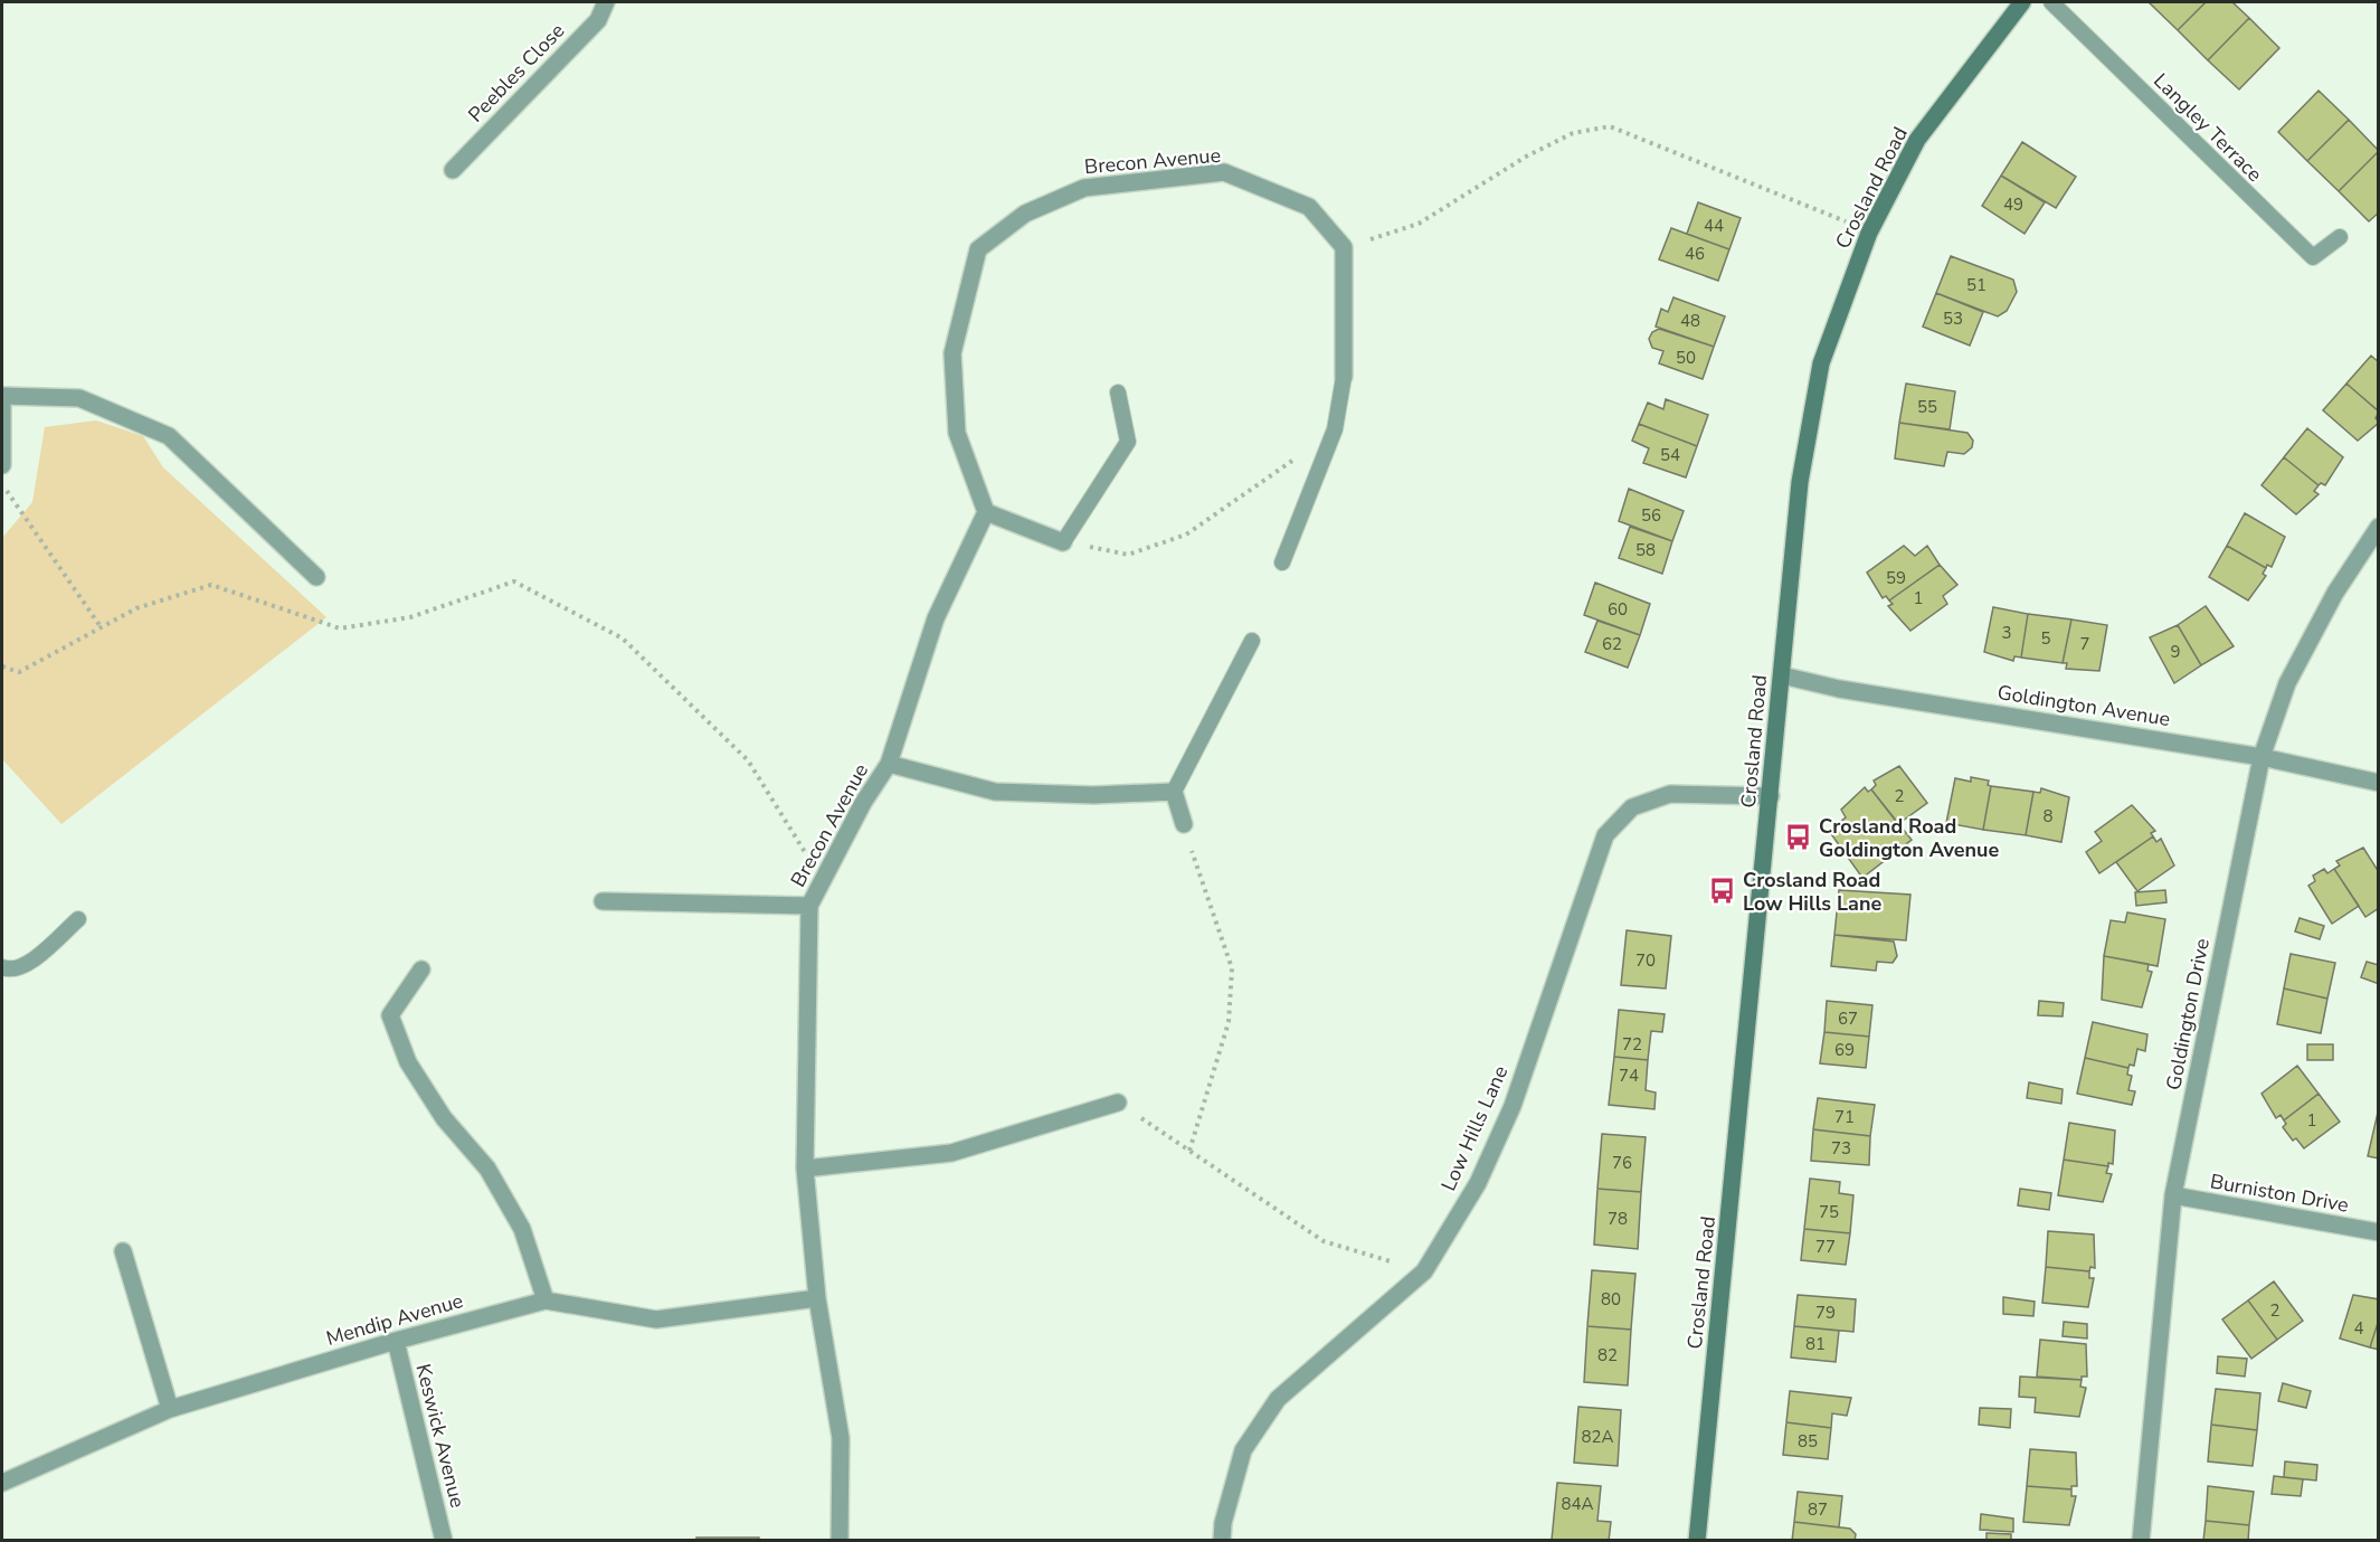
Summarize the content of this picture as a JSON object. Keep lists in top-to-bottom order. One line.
{"streets":{"street":["Peebles Close","Brecon Avenue","Crosland Road","Goldington Avenue","Goldington Drive","Low Hills Lane","Burniston Drive","Mendip Avenue","Keswick Avenue"],"lane":["Langley Terrace"]},"crossings":[["Brecon Avenue","Mendip Avenue"],["Crosland Road","Goldington Avenue"],["Crosland Road","Low Hills Lane"],["Goldington Avenue","Goldington Drive"],["Goldington Drive","Burniston Drive"],["Mendip Avenue","Keswick Avenue"]],"places":{"bus stop":["Crosland Road Goldington Avenue","Crosland Road Low Hills Lane"]},"house_numbers":["49","44","46","51","53","48","50","55","54","56","58","59","1","60","3","5","62","7","9","2","8","70","67","72","69","74","71","1","73","76","75","78","77","80","2","79","4","81","82","82A","85","84A","87"]}
